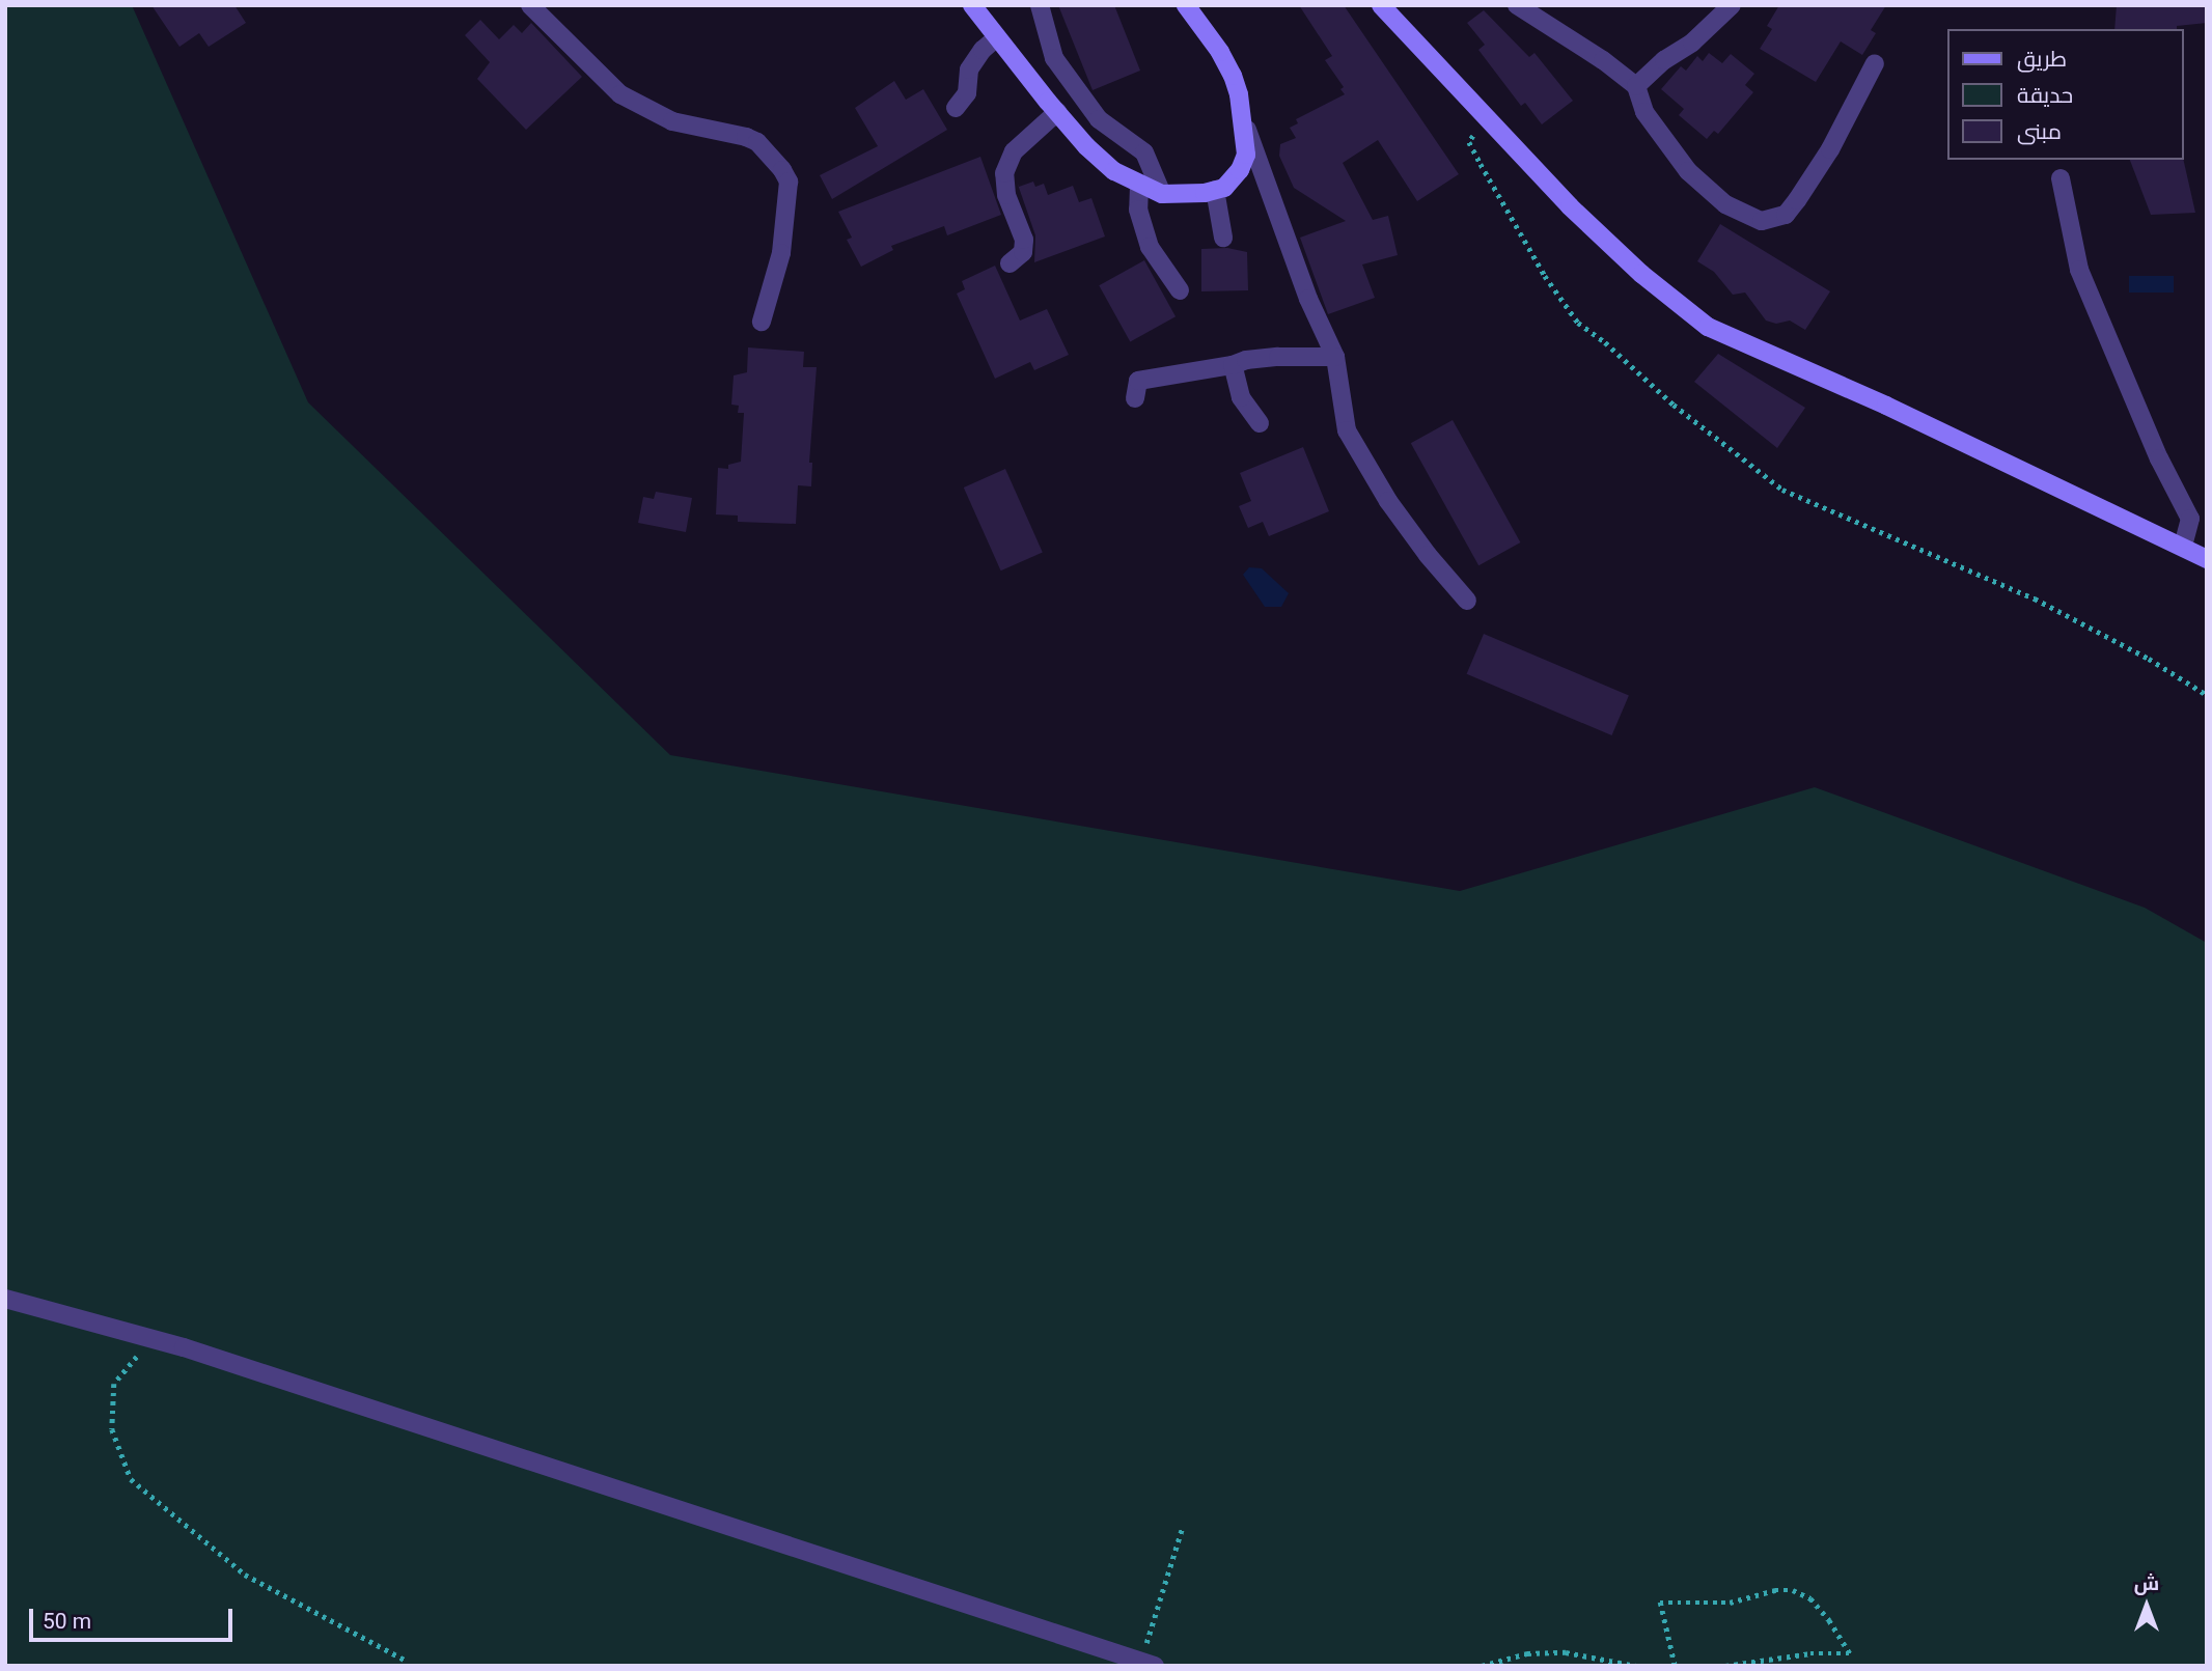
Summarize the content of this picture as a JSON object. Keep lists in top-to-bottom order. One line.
{"legend":["طريق","حديقة","مبنى"],"scale_bar":"50 m","north":"top"}
